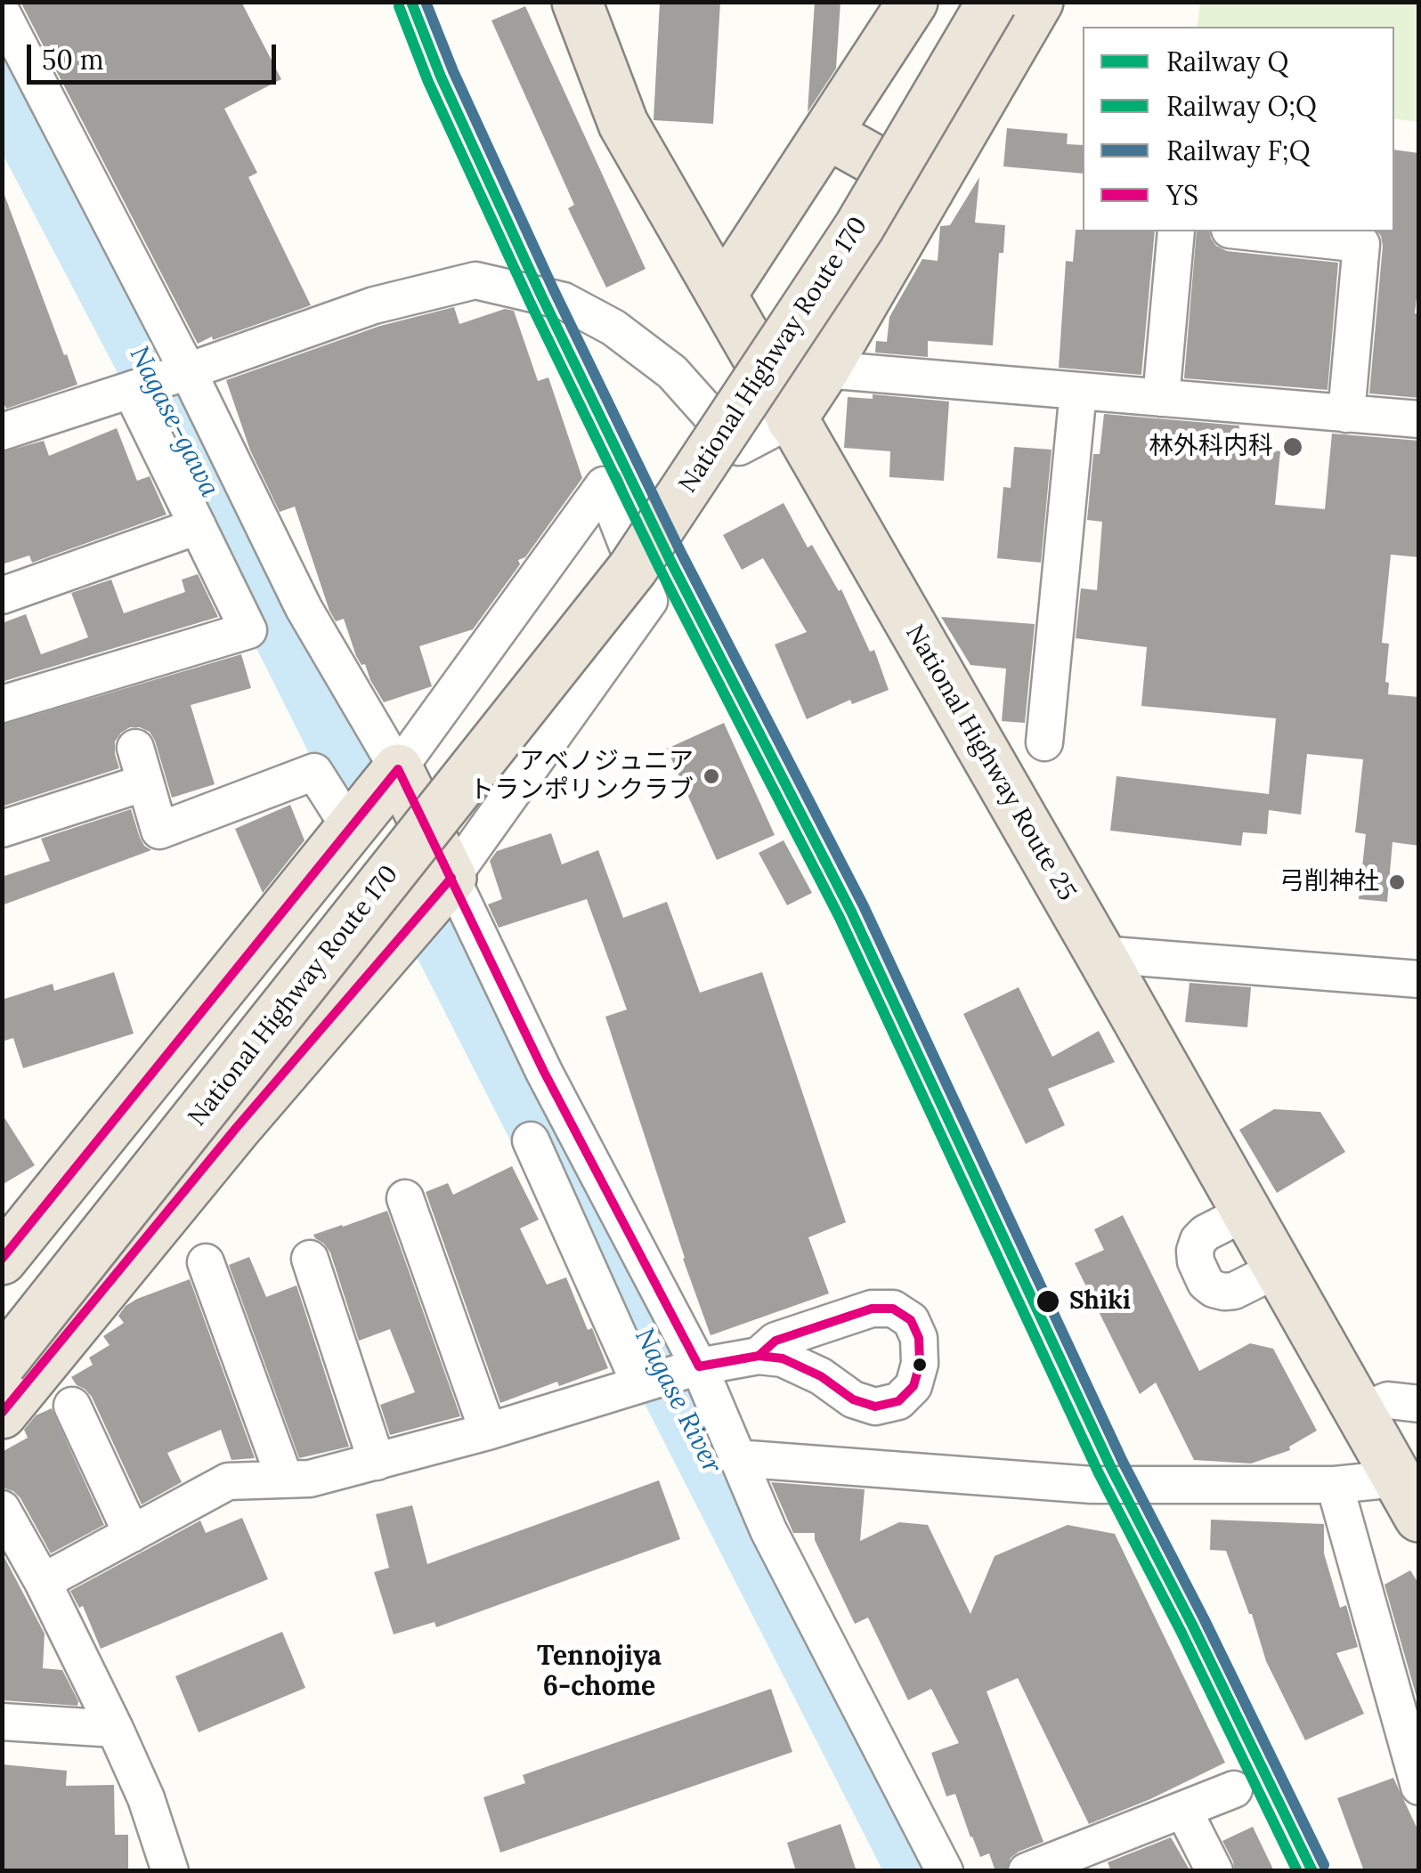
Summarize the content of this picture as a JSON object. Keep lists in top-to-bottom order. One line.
{"streets":{"highway":["National Highway Route 170","National Highway Route 25"]},"districts":["Tennojiya 6-chome"],"water":["Nagase-gawa","Nagase River"],"places":["林外科内科","アベノジュニア トランポリンクラブ","弓削神社","Shiki"],"lines":["rail line Q","rail line F;Q","rail line O;Q","transit line YS"],"legend":["Railway Q","Railway O;Q","Railway F;Q","YS"],"scale_bar":"50 m"}
